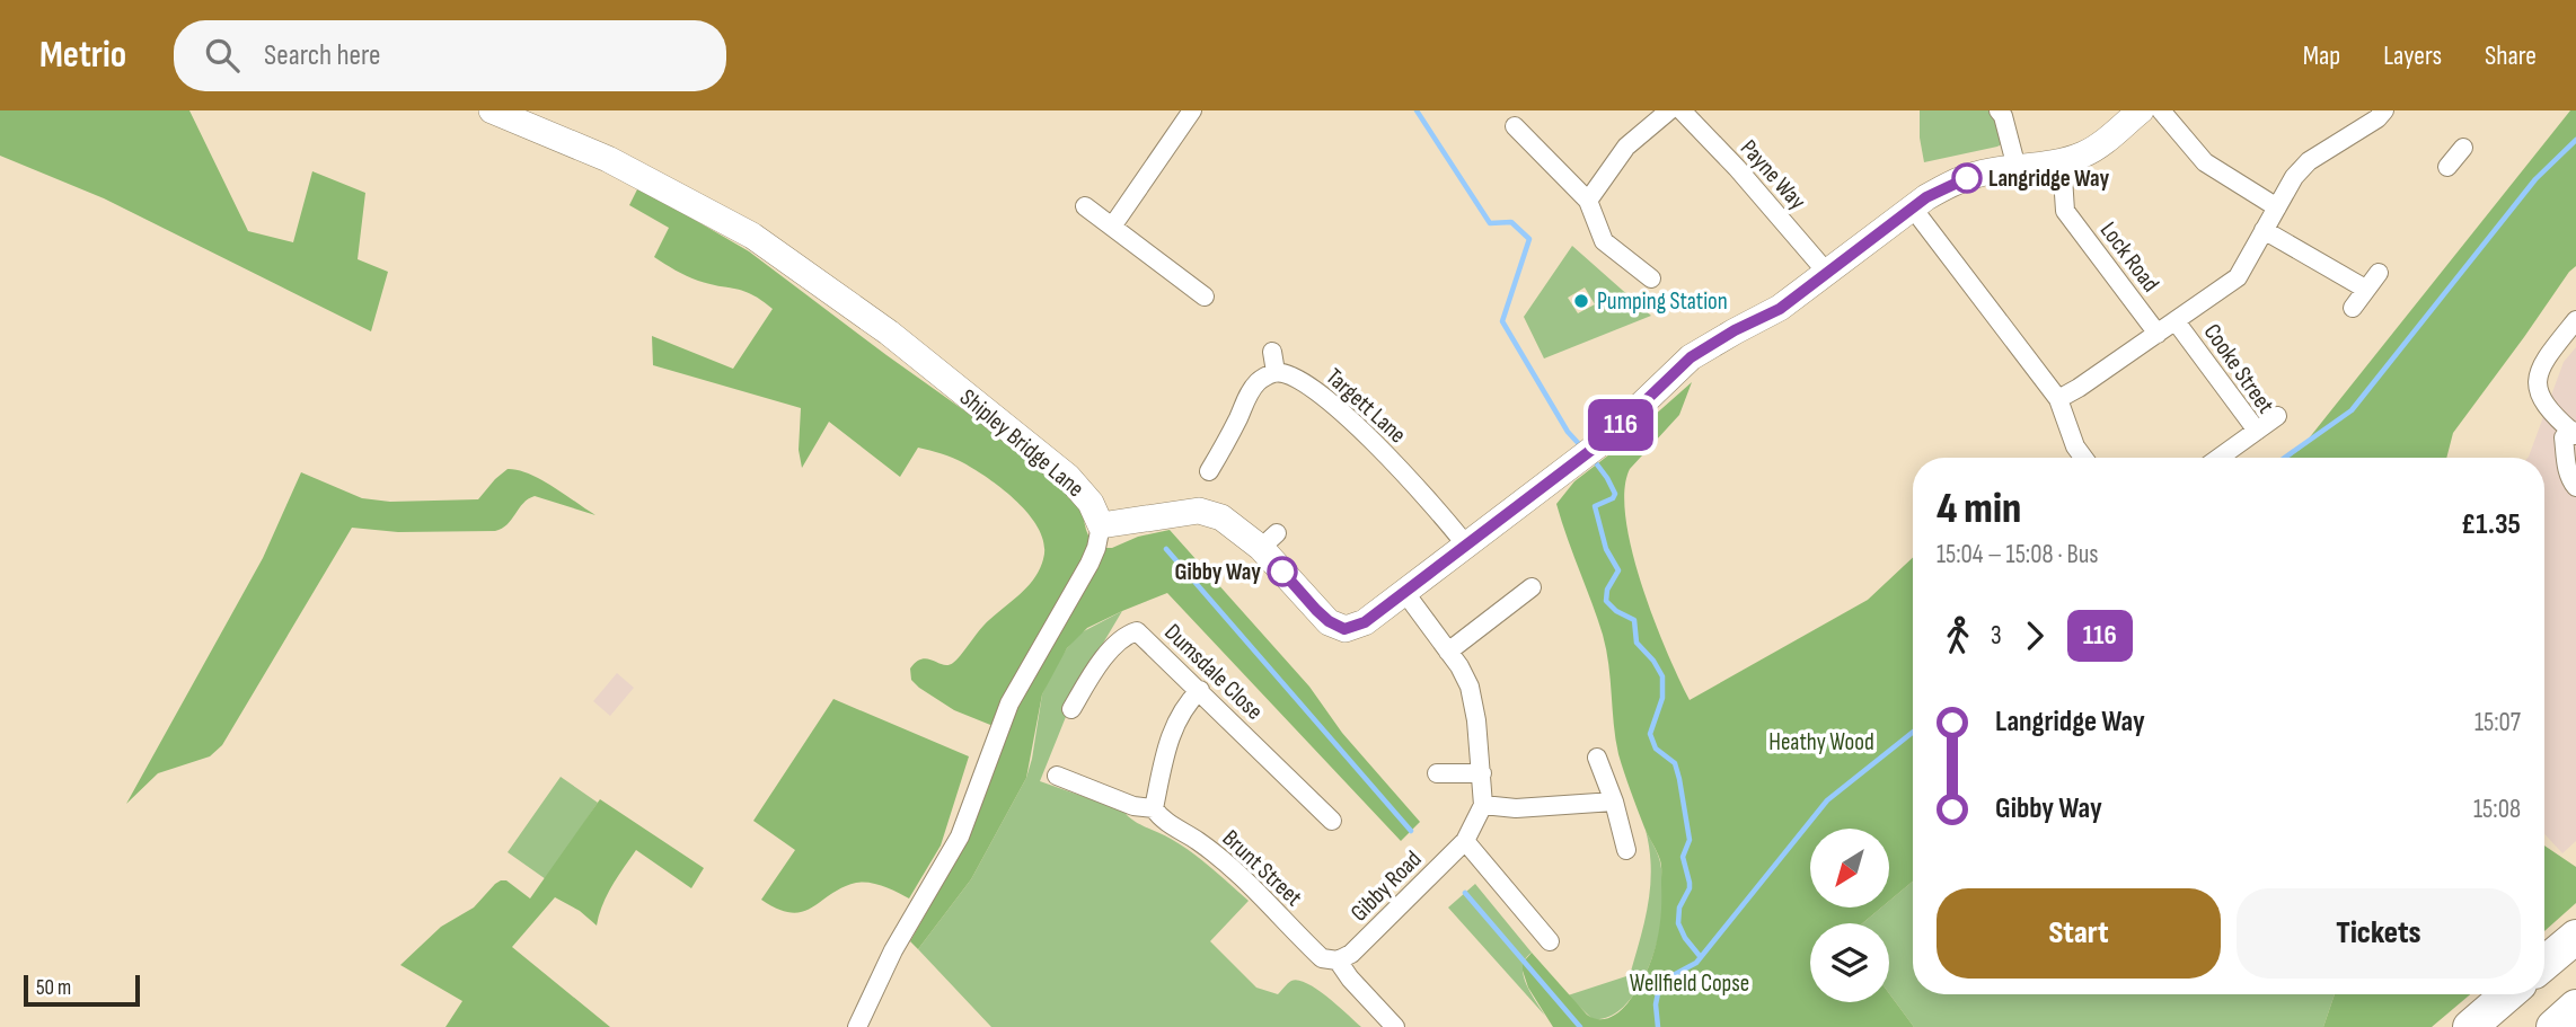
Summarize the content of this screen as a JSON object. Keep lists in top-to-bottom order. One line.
{"streets":{"street":["Payne Way","Lock Road","Cooke Street","Targett Lane","Shipley Bridge Lane","Dumsdale Close","Brunt Street","Gibby Road"]},"crossings":[["Brunt Street","Gibby Road"]],"parks":["Heathy Wood","Wellfield Copse"],"places":["Langridge Way","Pumping Station","Gibby Way"],"lines":["bus line 116"],"scale_bar":"50 m","north":"bottom left","page":{"header":"Metrio","search":"Search here","nav":["Map","Layers","Share"],"on_map":"116","heading":["4 min","15:04 – 15:08 · Bus","£1.35"],"legs":["3","116"],"list":[{"name":"Langridge Way","value":"15:07"},{"name":"Gibby Way","value":"15:08"}],"buttons":["Start","Tickets"],"scale":"50 m"}}
